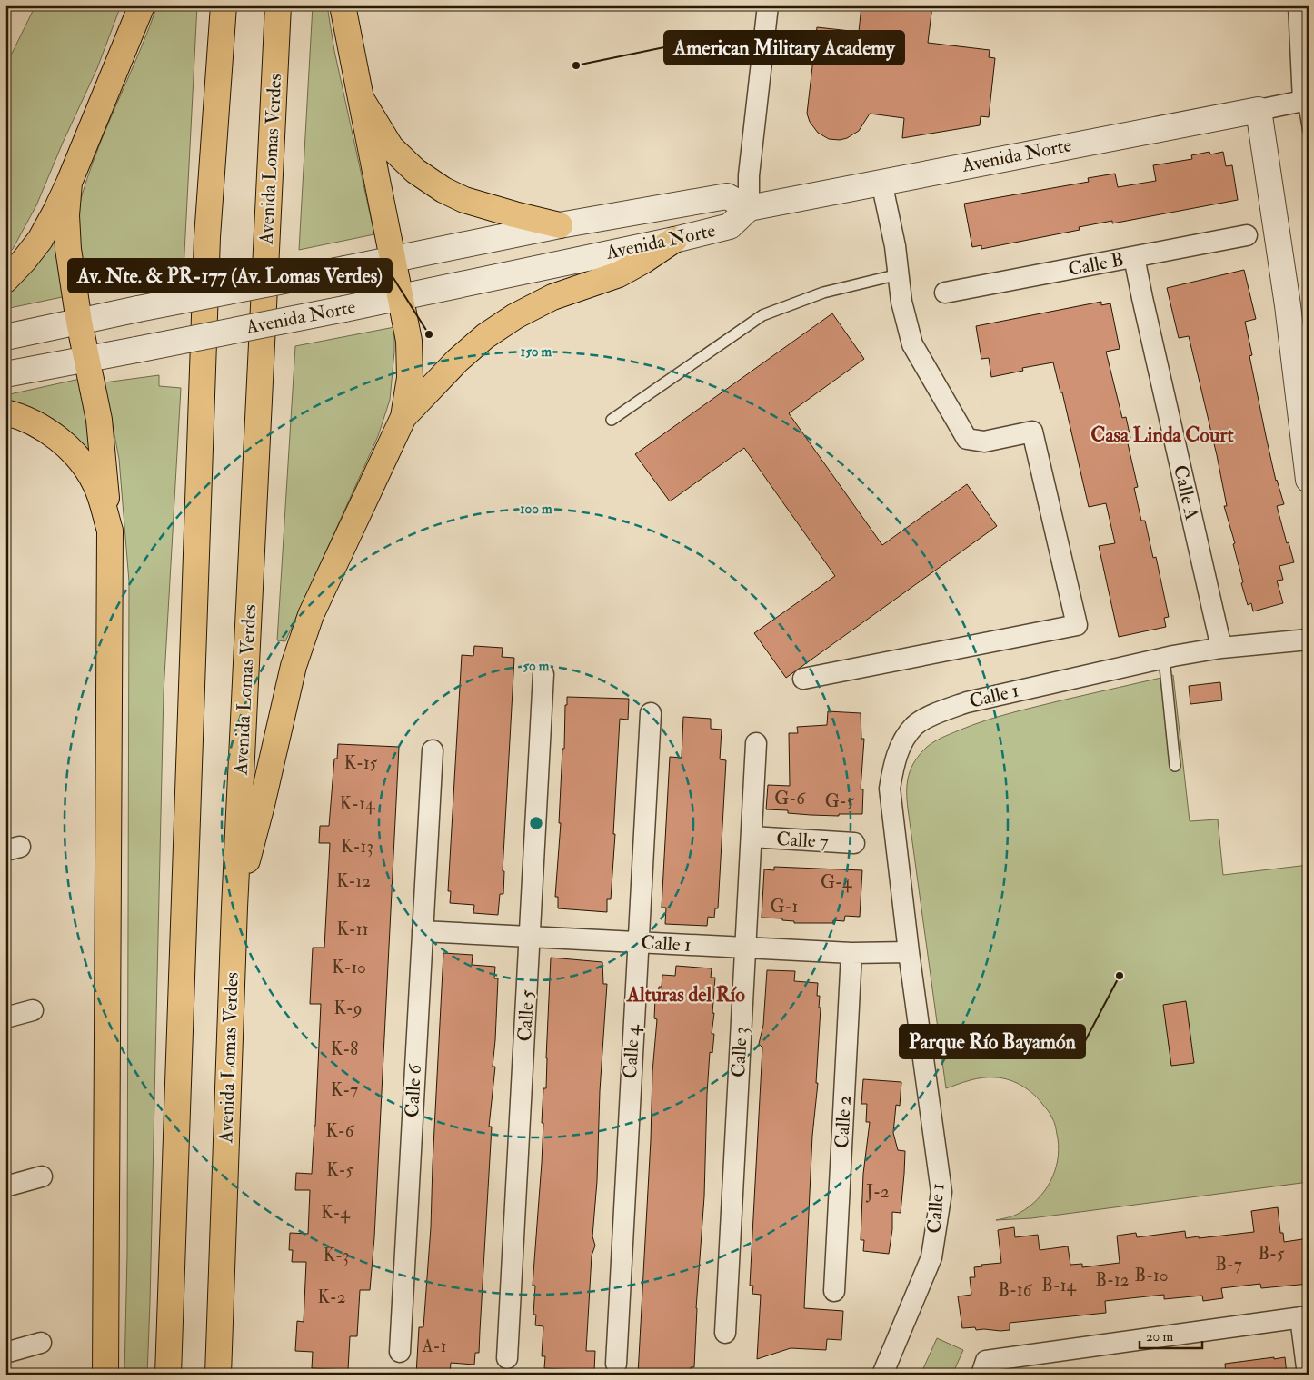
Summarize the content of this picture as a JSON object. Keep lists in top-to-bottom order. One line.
{"streets":{"highway":["Avenida Lomas Verdes"],"street":["Avenida Norte","Calle B","Calle A","Calle 1","Calle 7","Calle 5","Calle 4","Calle 3","Calle 6","Calle 2"]},"crossings":[["Calle B","Calle A"],["Calle A","Calle 1"],["Calle 1","Calle 5"],["Calle 1","Calle 4"],["Calle 1","Calle 3"],["Calle 1","Calle 6"],["Calle 1","Calle 2"],["Calle 7","Calle 3"]],"districts":["Casa Linda Court","Alturas del Río"],"places":["American Military Academy","Av. Nte. & PR-177 (Av. Lomas Verdes)","Parque Río Bayamón"],"house_numbers":["K-15","G-6","G-5","K-14","K-13","K-12","G-4","G-1","K-11","K-10","K-9","K-8","K-7","K-6","K-5","J-2","K-4","B-5","K-3","B-7","B-10","B-12","B-14","B-16","K-2","A-1"],"scale_bar":"20 m","rings":["150 m","100 m","50 m"]}
